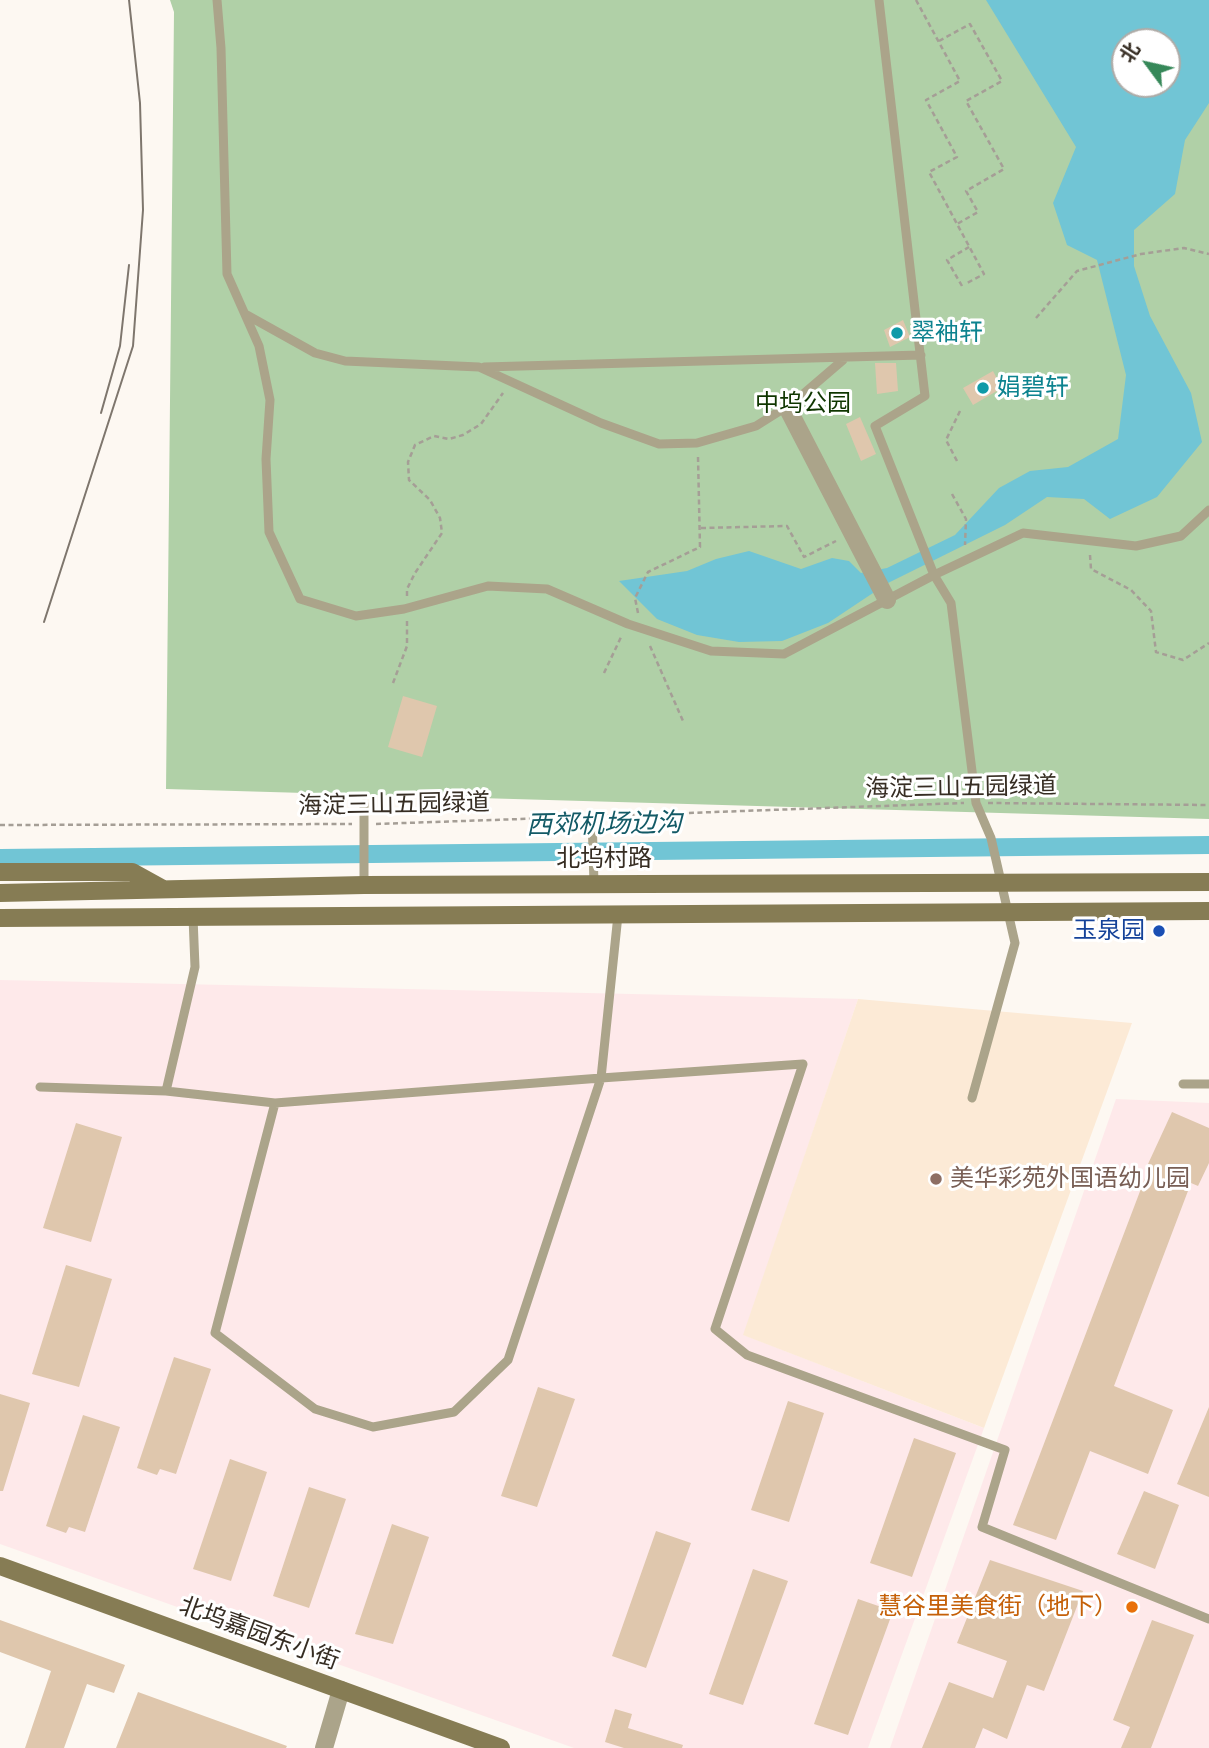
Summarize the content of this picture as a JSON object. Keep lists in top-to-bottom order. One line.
{"streets":{"main road":["北坞村路","北坞嘉园东小街"],"path":["海淀三山五园绿道"]},"water":["西郊机场边沟"],"parks":["中坞公园"],"places":["翠袖轩","娟碧轩","玉泉园","美华彩苑外国语幼儿园","慧谷里美食街（地下）"],"north":"top left"}
